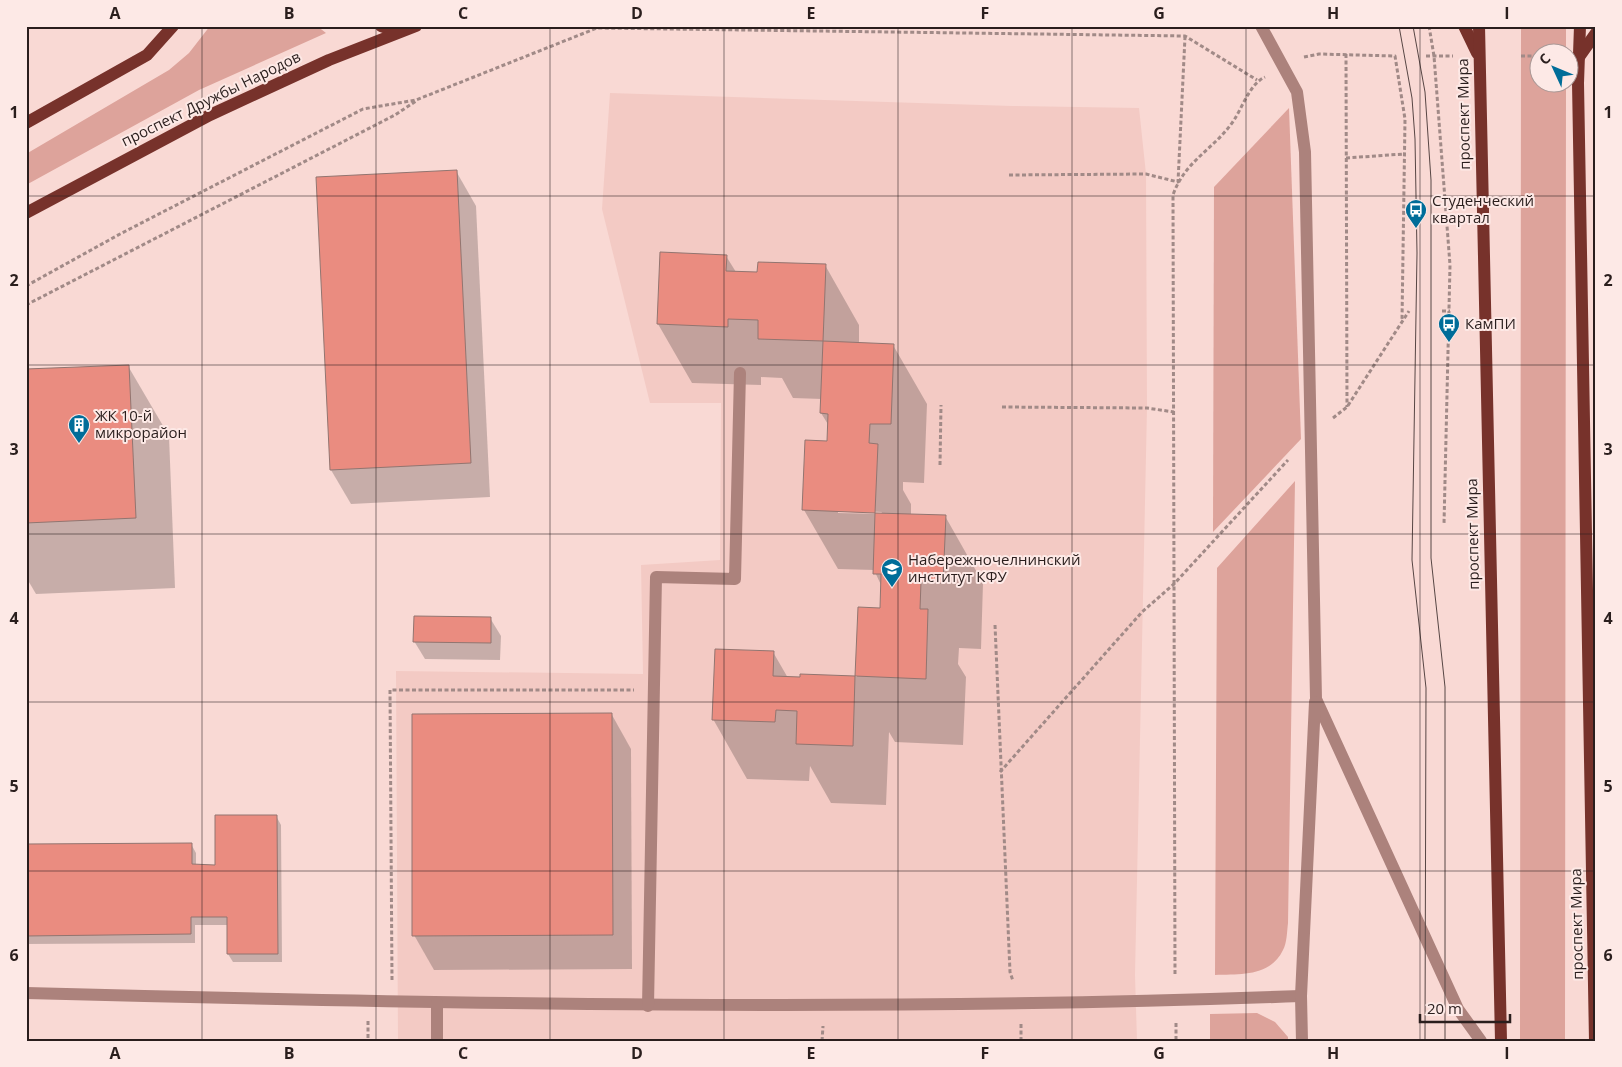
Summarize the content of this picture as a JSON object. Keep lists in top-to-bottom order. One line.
{"streets":{"main road":["проспект Дружбы Народов","проспект Мира"]},"places":{"bus stop":["Студенческий квартал","КамПИ"],"building":["ЖК 10-й микрорайон"],"school or university":["Набережночелнинский институт КФУ"]},"scale_bar":"20 m","north":"top left","grid":{"columns":["A","B","C","D","E","F","G","H","I"],"rows":["1","2","3","4","5","6"]}}
